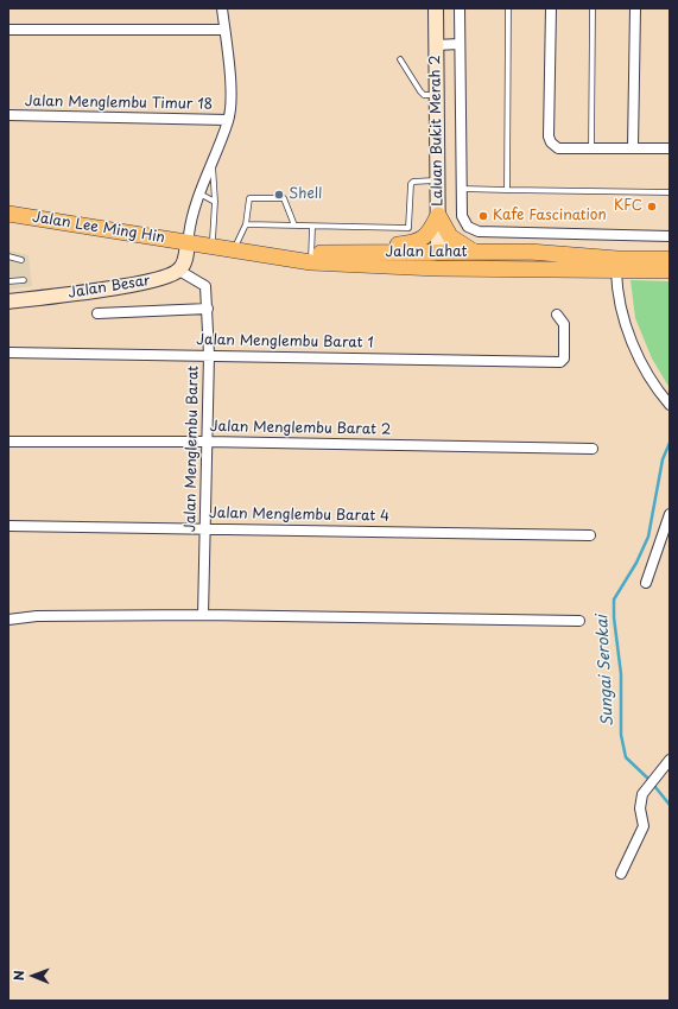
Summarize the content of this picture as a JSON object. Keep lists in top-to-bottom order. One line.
{"streets":{"main road":["Jalan Lee Ming Hin","Jalan Lahat"],"street":["Jalan Menglembu Timur 18","Laluan Bukit Merah 2","Jalan Besar","Jalan Menglembu Barat 1","Jalan Menglembu Barat 2","Jalan Menglembu Barat","Jalan Menglembu Barat 4"]},"crossings":[["Laluan Bukit Merah 2","Jalan Lahat"],["Jalan Lee Ming Hin","Jalan Lahat"],["Jalan Besar","Jalan Menglembu Barat"],["Jalan Menglembu Barat 1","Jalan Menglembu Barat"],["Jalan Menglembu Barat 2","Jalan Menglembu Barat"],["Jalan Menglembu Barat","Jalan Menglembu Barat 4"]],"water":["Sungai Serokai"],"places":["Shell","KFC","Kafe Fascination"],"north":"left"}
